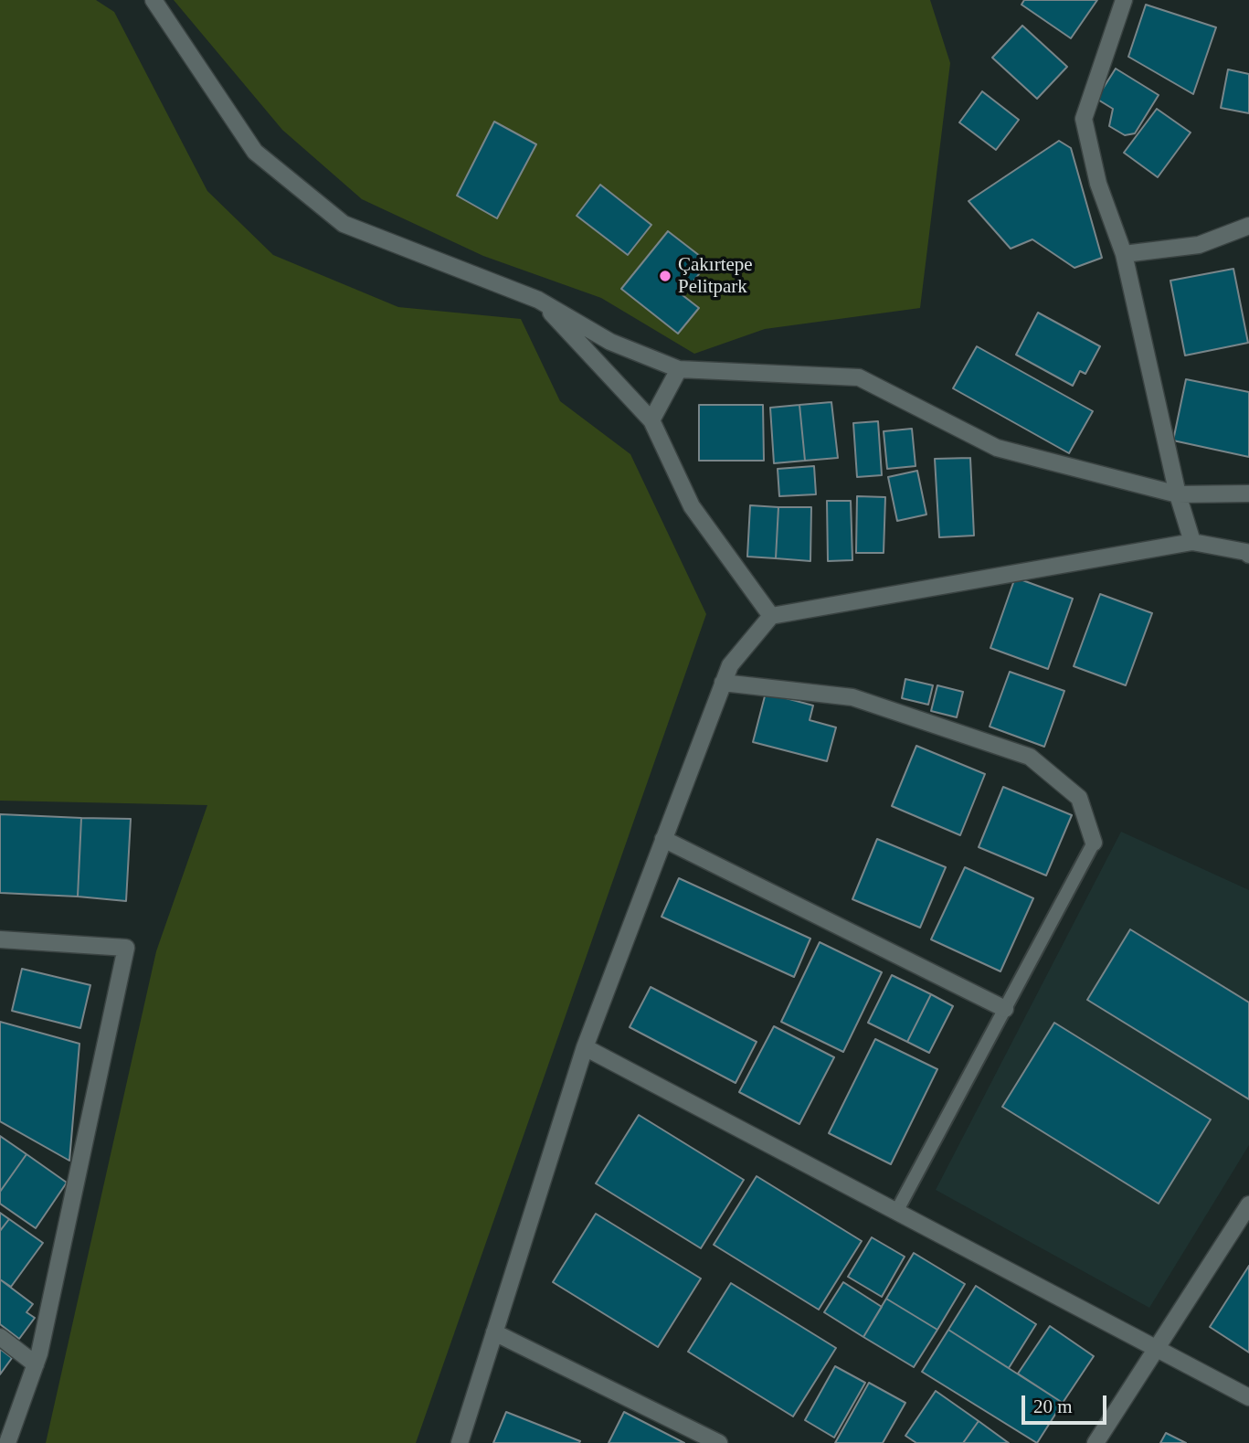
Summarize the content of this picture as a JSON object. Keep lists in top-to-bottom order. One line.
{"places":["Çakırtepe Pelitpark"],"scale_bar":"20 m"}
